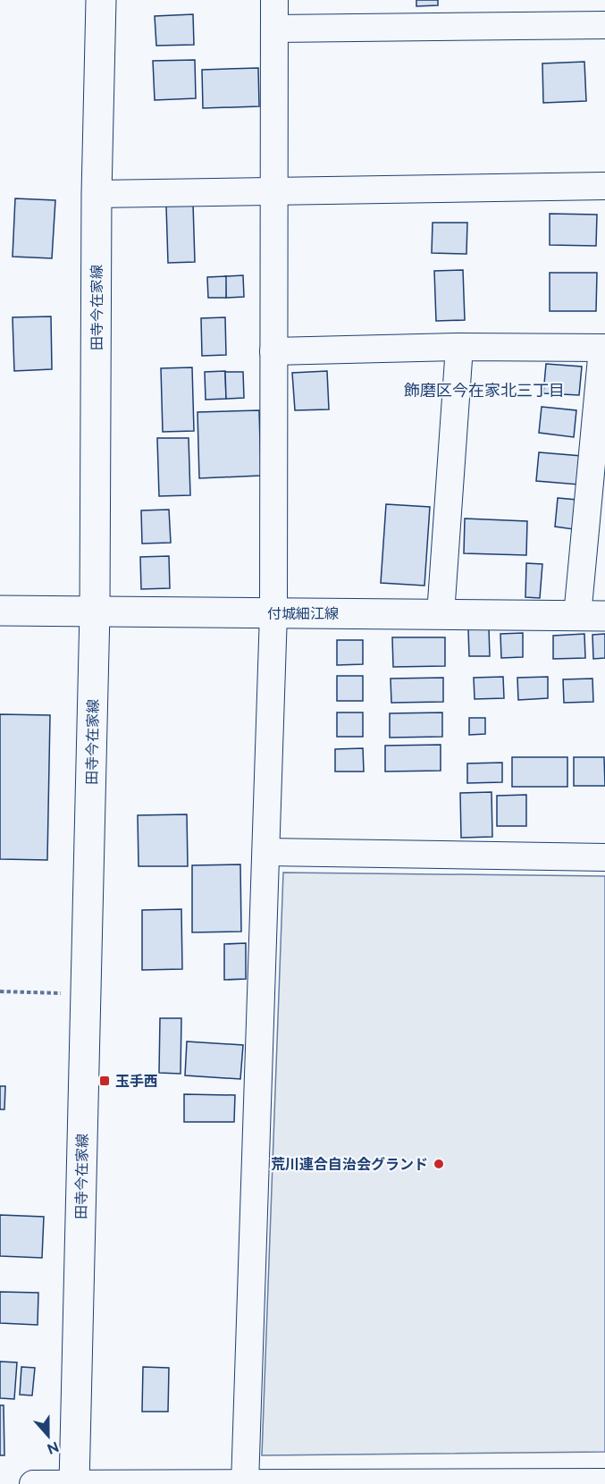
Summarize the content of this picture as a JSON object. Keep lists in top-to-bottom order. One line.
{"streets":{"main road":["田寺今在家線","付城細江線"]},"crossings":[["田寺今在家線","付城細江線"]],"districts":["飾磨区今在家北三丁目"],"places":{"transit":["玉手西"],"other":["荒川連合自治会グランド"]},"north":"bottom"}
